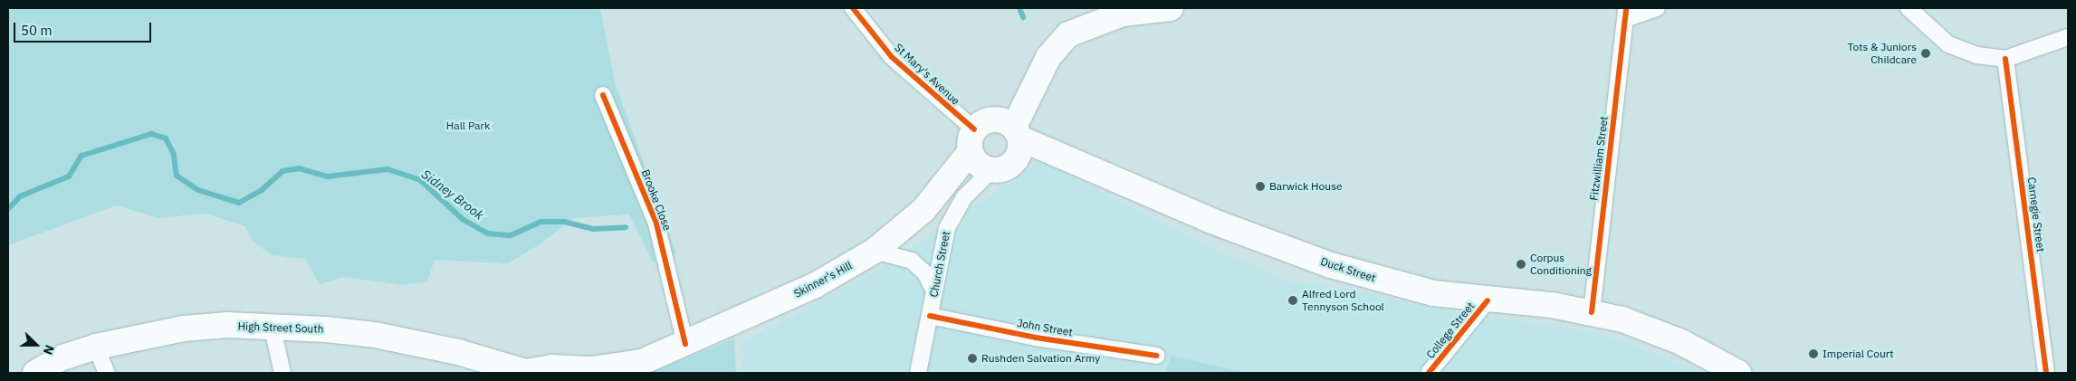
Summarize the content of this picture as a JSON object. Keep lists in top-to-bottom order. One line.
{"streets":{"main road":["Duck Street","Skinner's Hill","High Street South"],"street":["St Mary's Avenue","Fitzwilliam Street","Brooke Close","Carnegie Street","Church Street","John Street","College Street"]},"crossings":[["St Mary's Avenue","Church Street"],["St Mary's Avenue","Duck Street"],["St Mary's Avenue","Skinner's Hill"],["Fitzwilliam Street","Duck Street"],["Brooke Close","Skinner's Hill"],["Church Street","Duck Street"],["Church Street","Skinner's Hill"],["Church Street","John Street"],["Duck Street","Skinner's Hill"],["Duck Street","College Street"],["Skinner's Hill","High Street South"]],"water":["Sidney Brook"],"parks":["Hall Park"],"places":["Tots & Juniors Childcare","Barwick House","Corpus Conditioning","Alfred Lord Tennyson School","Imperial Court","Rushden Salvation Army"],"scale_bar":"50 m","north":"right"}
